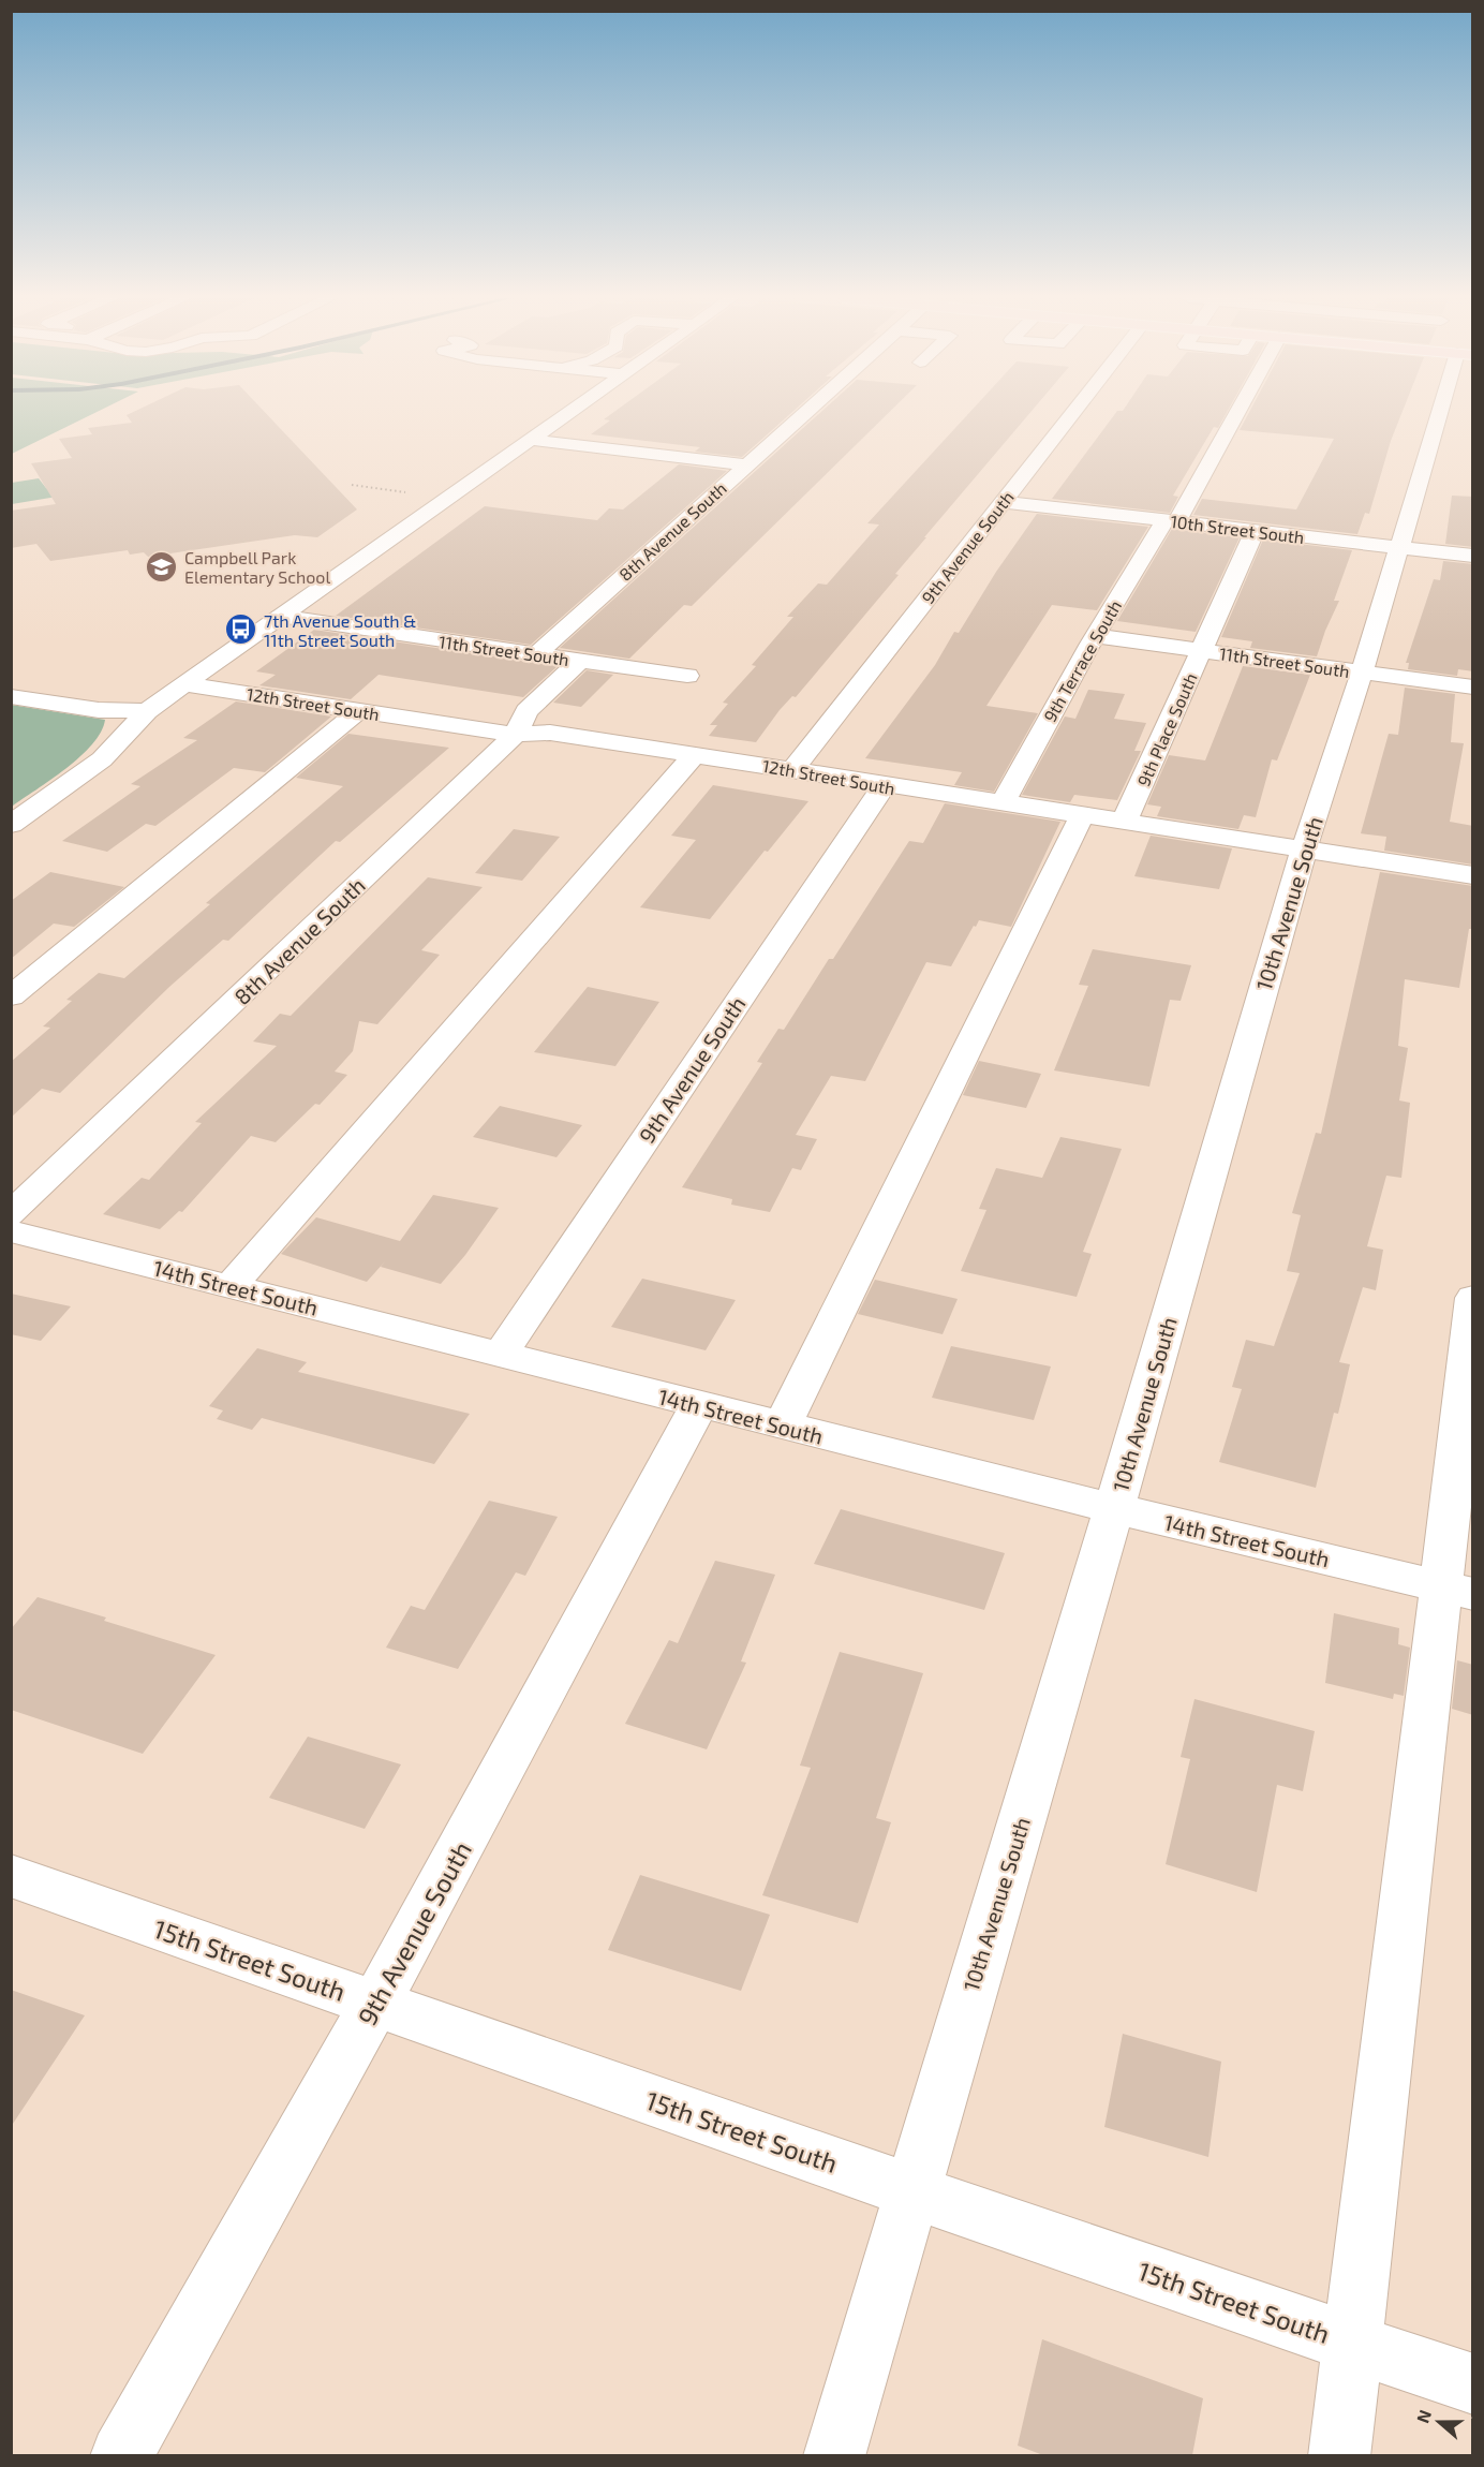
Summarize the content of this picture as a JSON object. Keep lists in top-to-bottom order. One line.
{"streets":{"street":["10th Street South","8th Avenue South","9th Avenue South","11th Street South","9th Terrace South","12th Street South","9th Place South","10th Avenue South","14th Street South","15th Street South"]},"crossings":[["10th Street South","9th Avenue South"],["10th Street South","9th Terrace South"],["10th Street South","9th Place South"],["10th Street South","10th Avenue South"],["8th Avenue South","11th Street South"],["8th Avenue South","12th Street South"],["9th Avenue South","12th Street South"],["9th Avenue South","14th Street South"],["9th Avenue South","15th Street South"],["11th Street South","9th Terrace South"],["11th Street South","9th Place South"],["11th Street South","10th Avenue South"],["9th Terrace South","12th Street South"],["12th Street South","9th Place South"],["12th Street South","10th Avenue South"],["10th Avenue South","14th Street South"],["10th Avenue South","15th Street South"]],"places":{"school or university":["Campbell Park Elementary School"],"bus stop":["7th Avenue South & 11th Street South"]},"north":"left"}
